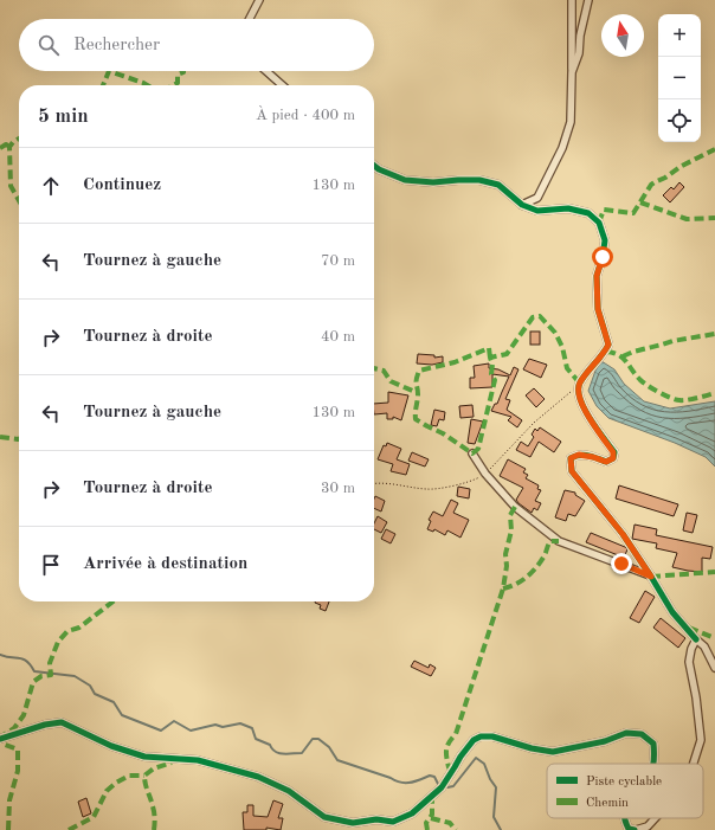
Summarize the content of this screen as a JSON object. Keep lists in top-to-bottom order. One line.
{"legend":["Piste cyclable","Chemin"],"north":"top","page":{"map_buttons":["+","−"],"search":"Rechercher","heading":["5 min","À pied · 400 m"],"list":[["Continuez","130 m"],["Tournez à gauche","70 m"],["Tournez à droite","40 m"],["Tournez à gauche","130 m"],["Tournez à droite","30 m"],"Arrivée à destination"]}}
